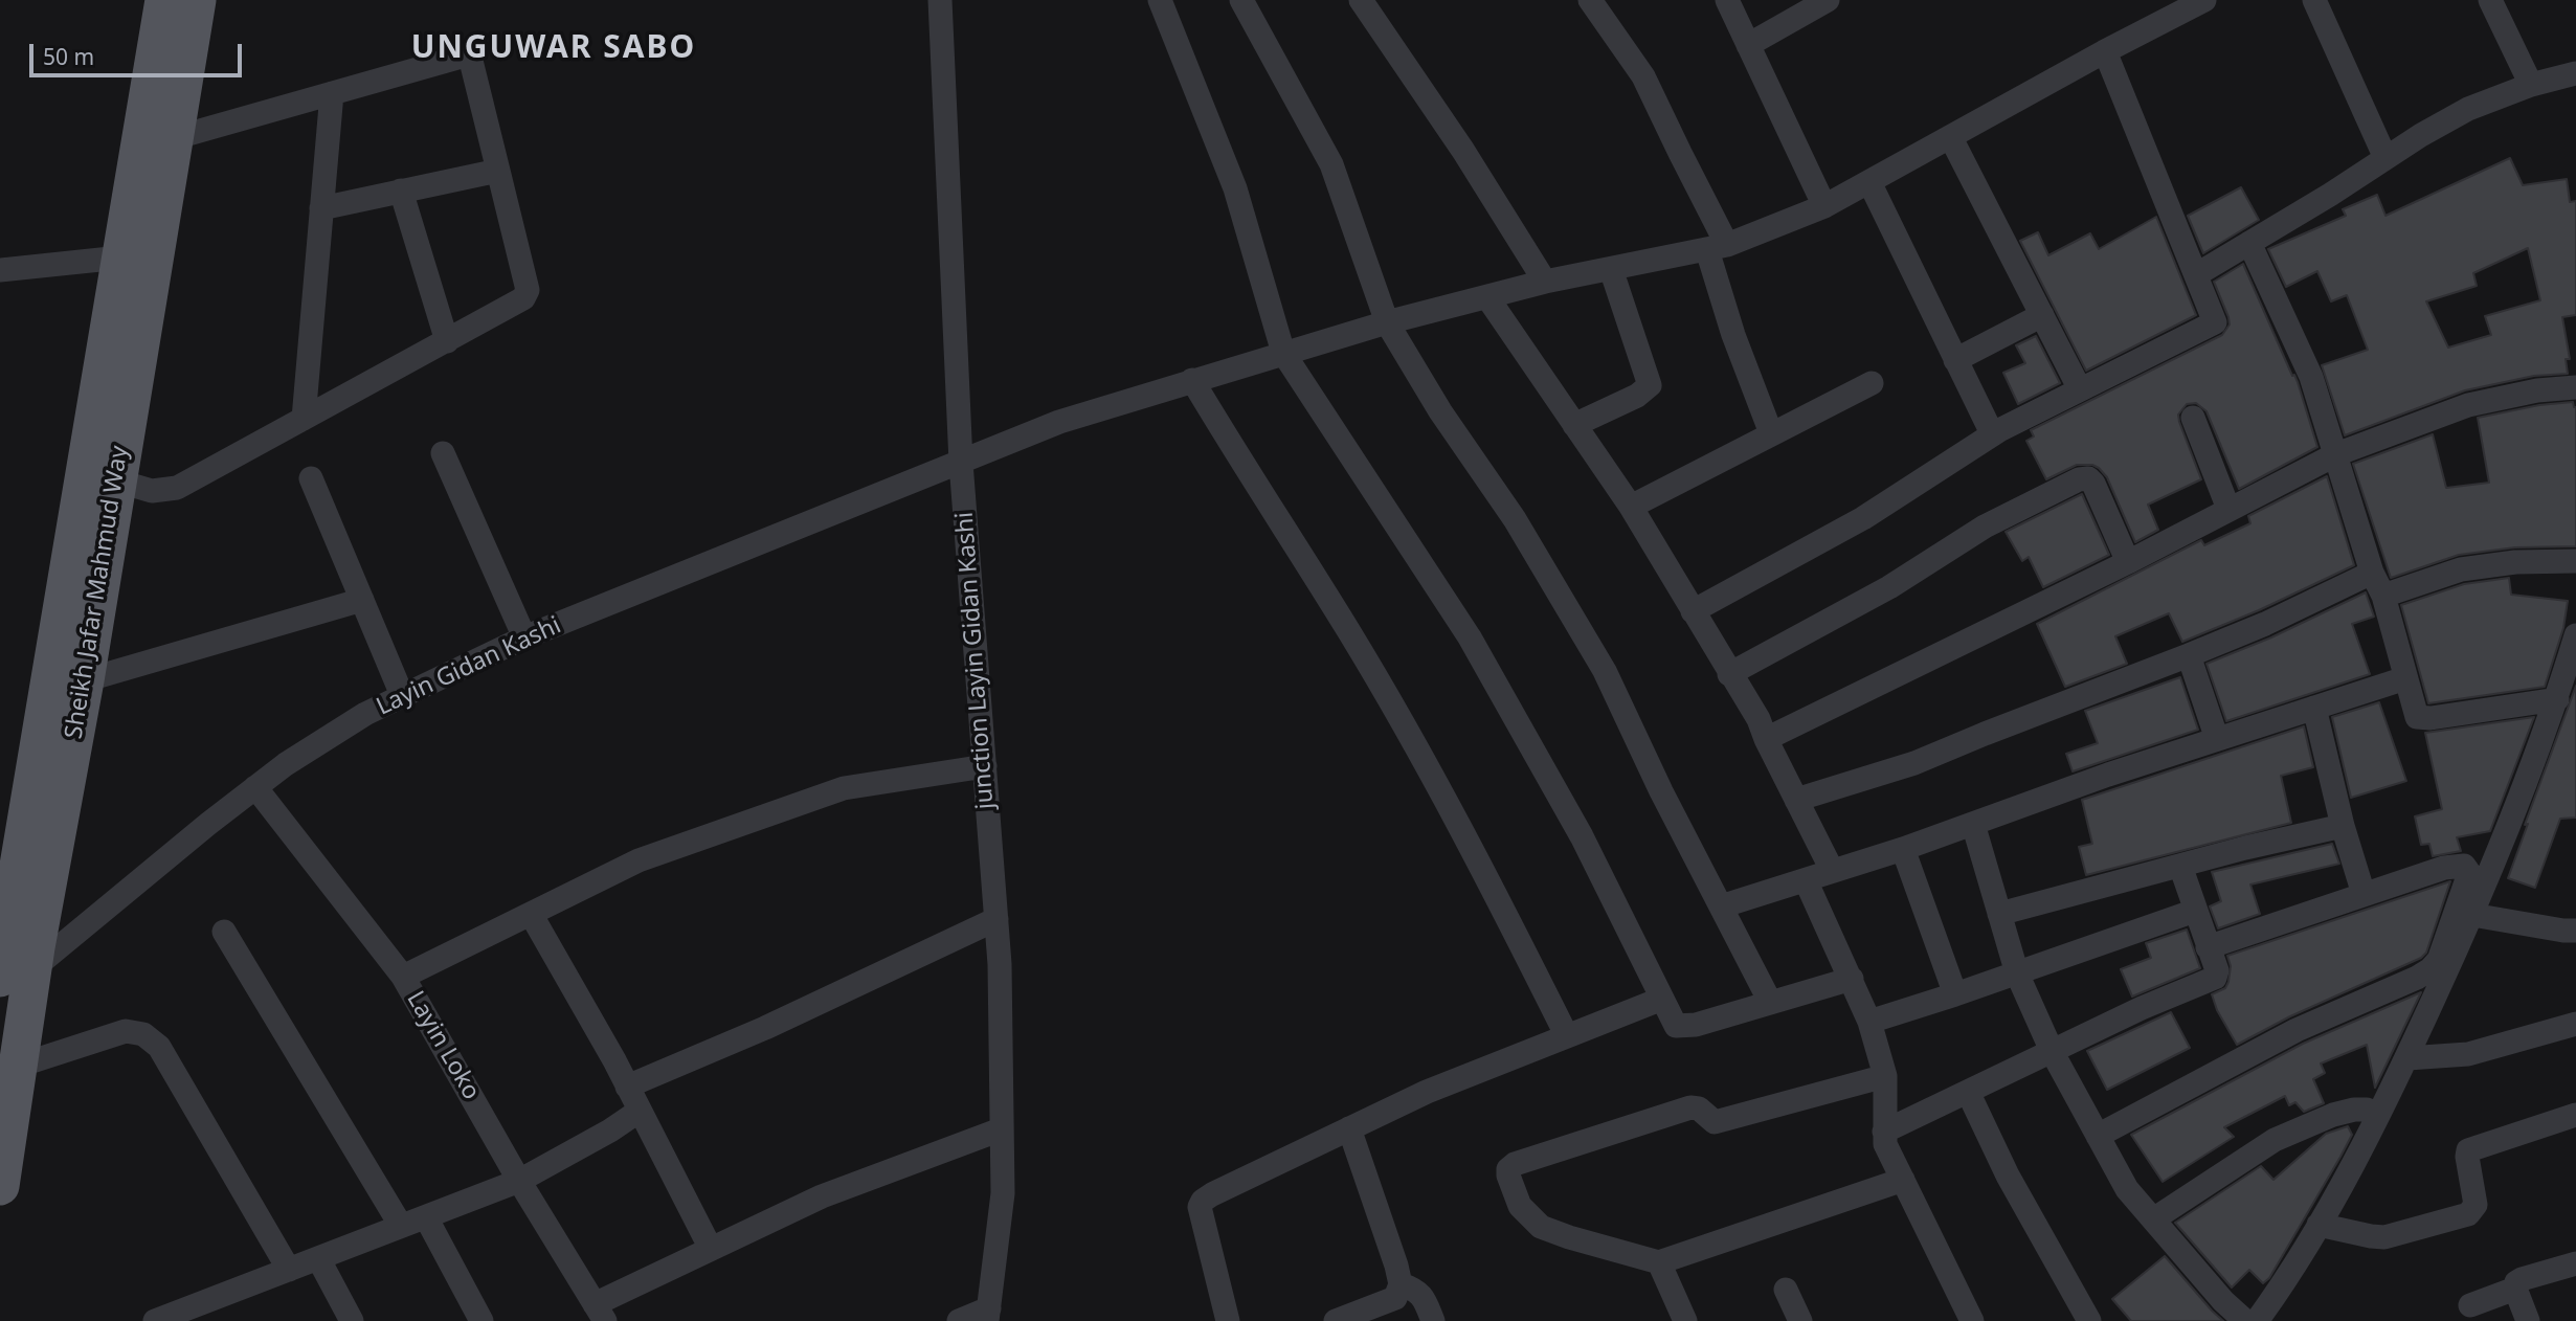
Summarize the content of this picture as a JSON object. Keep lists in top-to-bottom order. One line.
{"streets":{"main road":["Sheikh Jafar Mahmud Way"],"street":["junction Layin Gidan Kashi","Layin Gidan Kashi","Layin Loko"]},"crossings":[["Sheikh Jafar Mahmud Way","Layin Gidan Kashi"],["junction Layin Gidan Kashi","Layin Gidan Kashi"],["Layin Gidan Kashi","Layin Loko"]],"districts":["UNGUWAR SABO"],"scale_bar":"50 m"}
